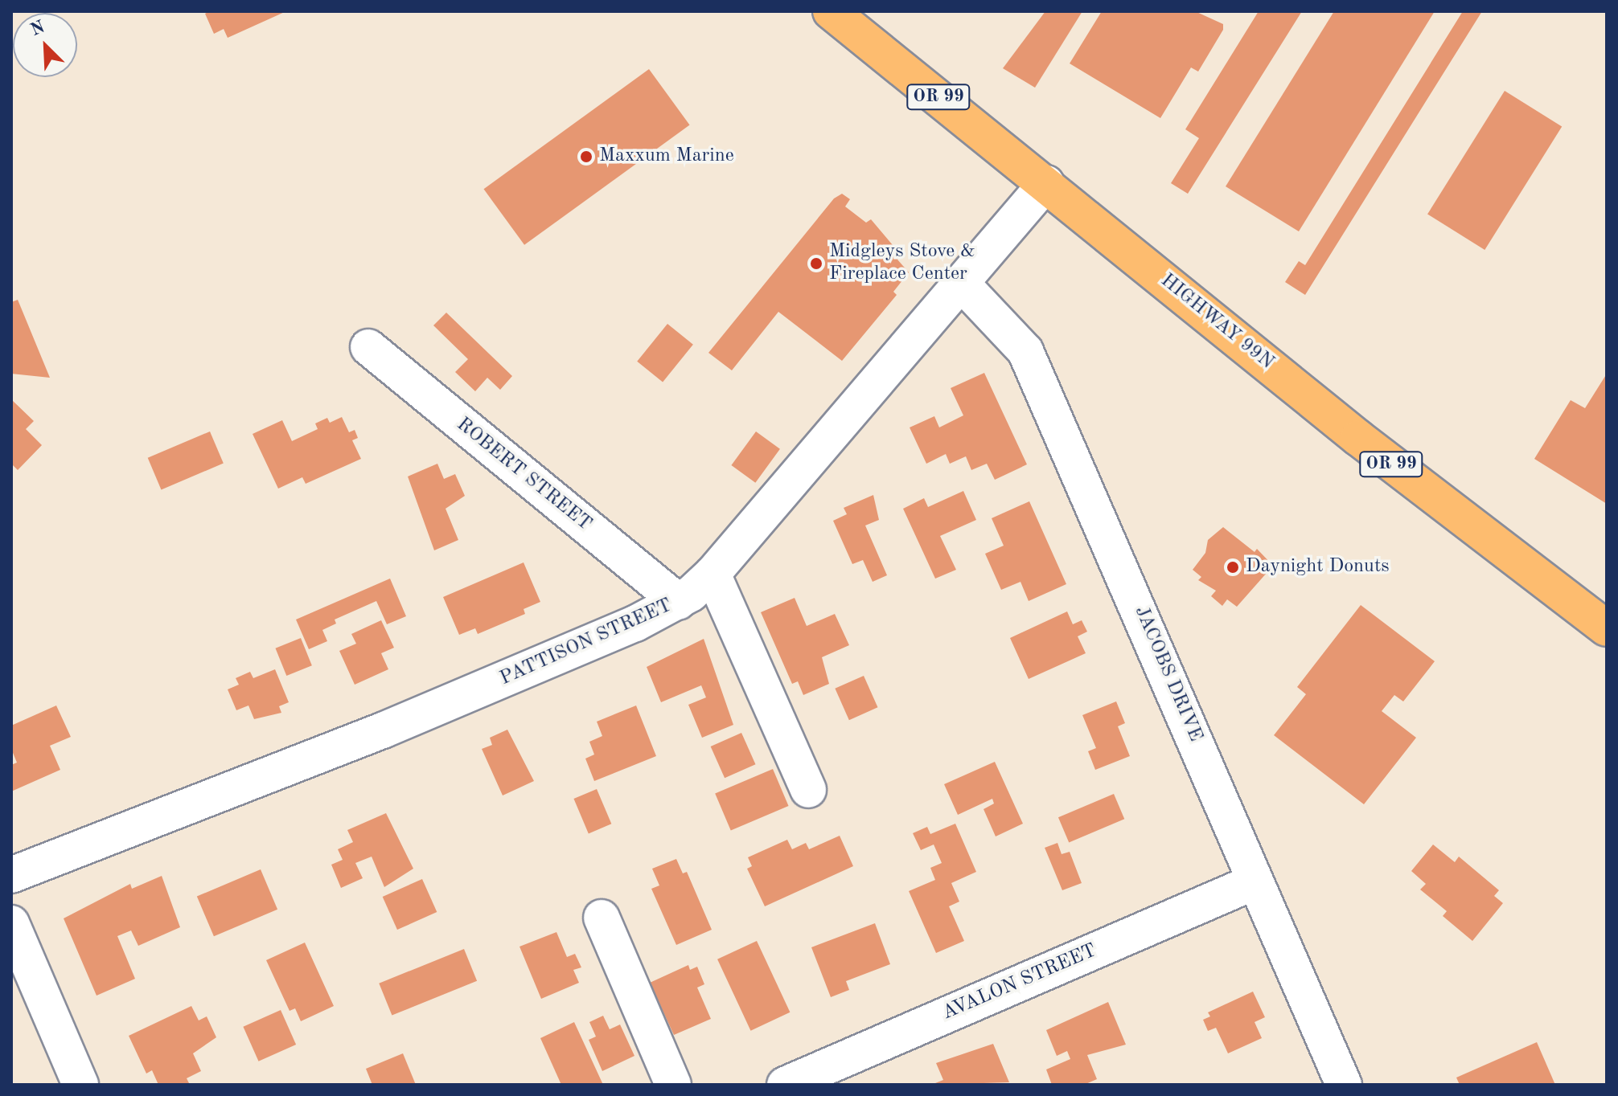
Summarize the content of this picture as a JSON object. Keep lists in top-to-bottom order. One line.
{"streets":{"main road":["OR 99","HIGHWAY 99N"],"street":["ROBERT STREET","PATTISON STREET","JACOBS DRIVE","AVALON STREET"]},"crossings":[["HIGHWAY 99N","PATTISON STREET"],["ROBERT STREET","PATTISON STREET"],["PATTISON STREET","JACOBS DRIVE"],["JACOBS DRIVE","AVALON STREET"]],"places":["Maxxum Marine","Midgleys Stove & Fireplace Center","Daynight Donuts"],"north":"top left"}
